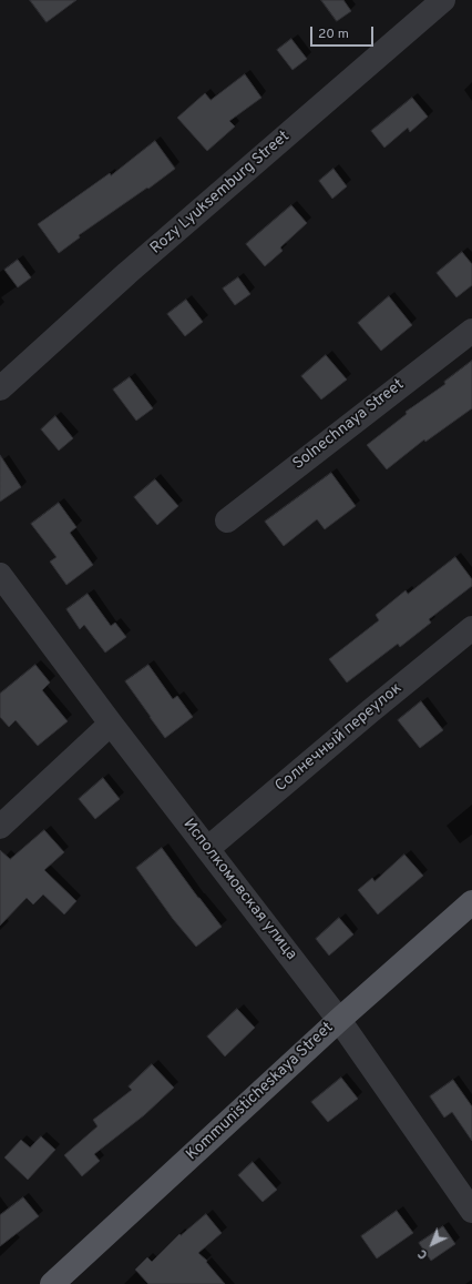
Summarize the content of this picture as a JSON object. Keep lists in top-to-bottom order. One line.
{"streets":{"main road":["Kommunisticheskaya Street"],"street":["Rozy Lyuksemburg Street","Solnechnaya Street","Солнечный переулок","Исполкомовская улица"]},"crossings":[["Солнечный переулок","Исполкомовская улица"],["Исполкомовская улица","Kommunisticheskaya Street"]],"scale_bar":"20 m","north":"bottom left"}
